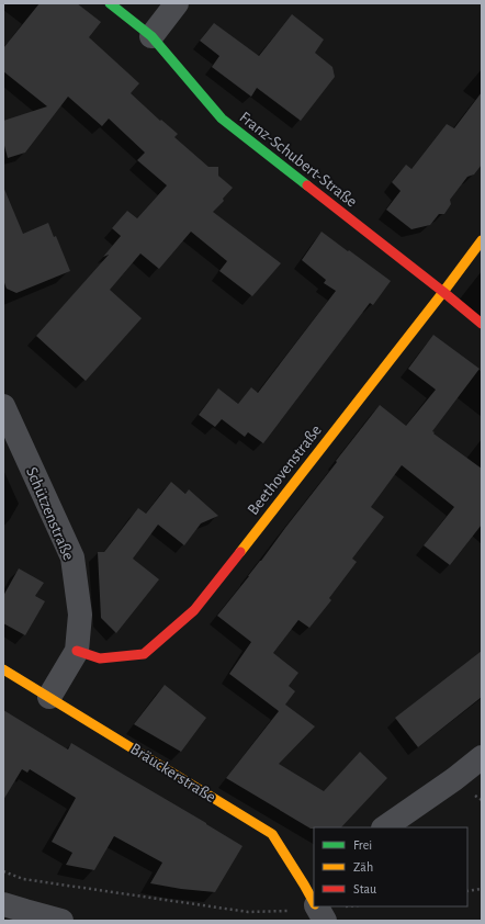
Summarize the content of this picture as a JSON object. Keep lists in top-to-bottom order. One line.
{"streets":{"street":["Franz-Schubert-Straße","Beethovenstraße","Schützenstraße","Bräuckerstraße"]},"crossings":[["Franz-Schubert-Straße","Beethovenstraße"],["Beethovenstraße","Schützenstraße"],["Schützenstraße","Bräuckerstraße"]],"legend":["Frei","Zäh","Stau"]}
